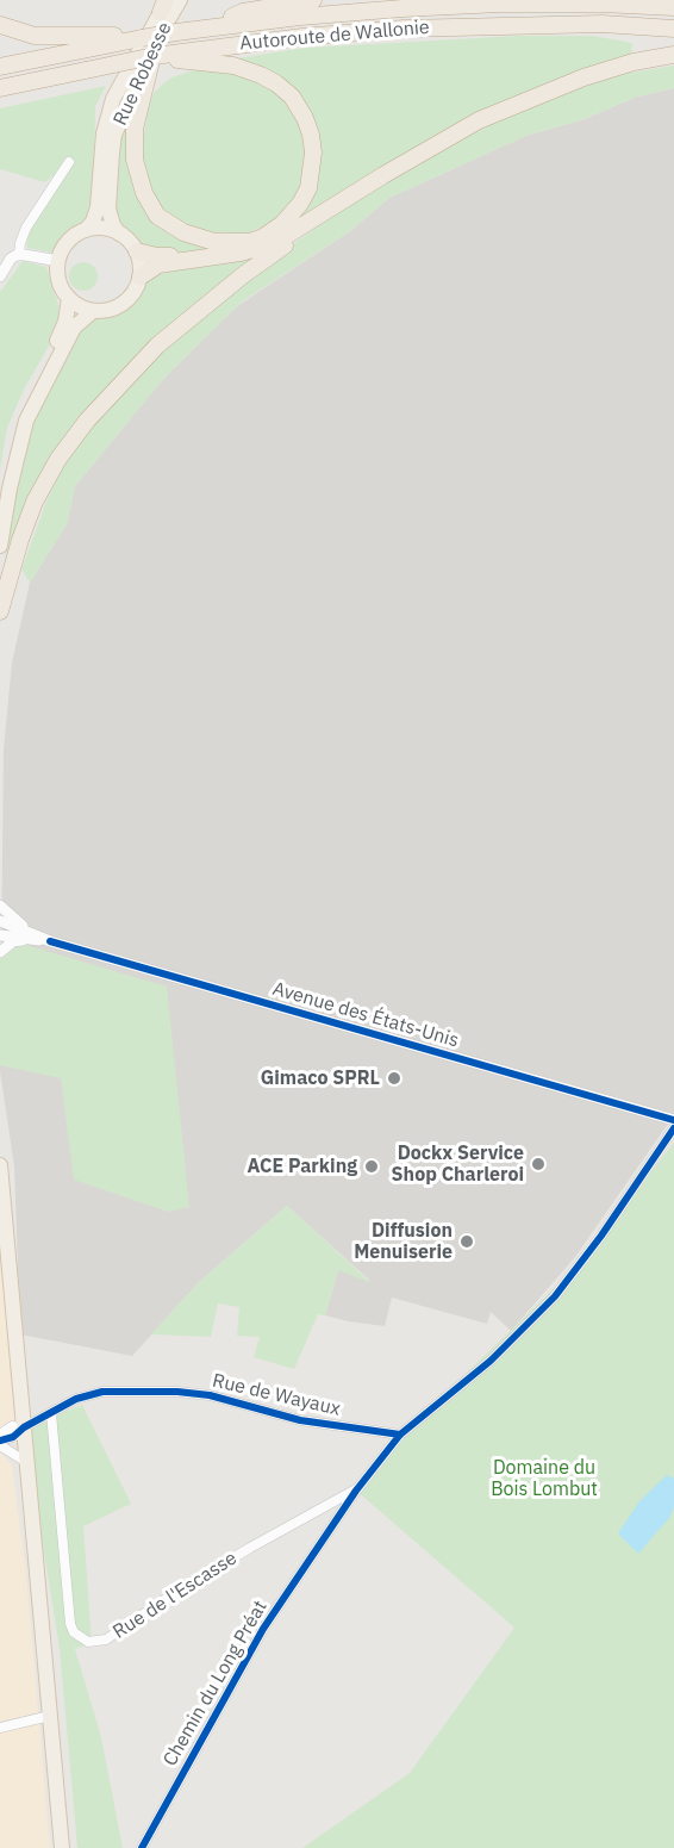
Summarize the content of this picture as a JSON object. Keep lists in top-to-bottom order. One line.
{"streets":{"highway":["Autoroute de Wallonie"],"main road":["Rue Robesse"],"street":["Avenue des États-Unis","Rue de Wayaux","Rue de l'Escasse","Chemin du Long Préat"]},"crossings":[["Autoroute de Wallonie","Rue Robesse"],["Rue de Wayaux","Rue de l'Escasse"],["Rue de Wayaux","Chemin du Long Préat"],["Rue de l'Escasse","Chemin du Long Préat"]],"parks":["Domaine du Bois Lombut"],"places":["Gimaco SPRL","Dockx Service Shop Charleroi","ACE Parking","Diffusion Menuiserie"]}
